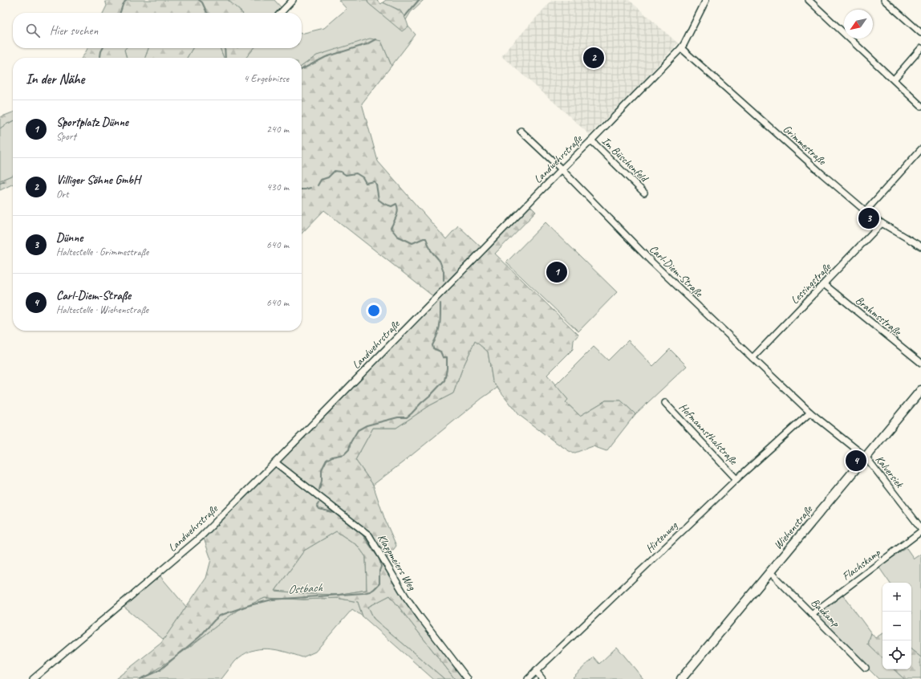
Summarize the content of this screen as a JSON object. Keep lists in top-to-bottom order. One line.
{"streets":{"street":["Grimmestraße","Landwehrstraße","Im Büschenfeld","Carl-Diem-Straße","Lessingstraße","Brahmsstraße","Hofmannsthalstraße","Kalversiek","Wiehenstraße","Hirtenweg","Klappmeiers Weg","Flachskamp","Baukamp"]},"crossings":[["Grimmestraße","Landwehrstraße"],["Grimmestraße","Lessingstraße"],["Landwehrstraße","Im Büschenfeld"],["Landwehrstraße","Carl-Diem-Straße"],["Landwehrstraße","Klappmeiers Weg"],["Carl-Diem-Straße","Lessingstraße"],["Carl-Diem-Straße","Kalversiek"],["Carl-Diem-Straße","Wiehenstraße"],["Carl-Diem-Straße","Hirtenweg"],["Lessingstraße","Brahmsstraße"],["Hofmannsthalstraße","Hirtenweg"],["Kalversiek","Wiehenstraße"],["Wiehenstraße","Baukamp"],["Flachskamp","Baukamp"]],"water":["Ostbach"],"north":"bottom left","page":{"search":"Hier suchen","pins":["2","3","1","4"],"heading":["In der Nähe","4 Ergebnisse"],"list":[{"mark":"1","name":"Sportplatz Dünne","note":"Sport","value":"240 m"},{"mark":"2","name":"Villiger Söhne GmbH","note":"Ort","value":"430 m"},{"mark":"3","name":"Dünne","note":"Haltestelle · Grimmestraße","value":"640 m"},{"mark":"4","name":"Carl-Diem-Straße","note":"Haltestelle · Wiehenstraße","value":"640 m"}],"map_buttons":["+","−"]}}
